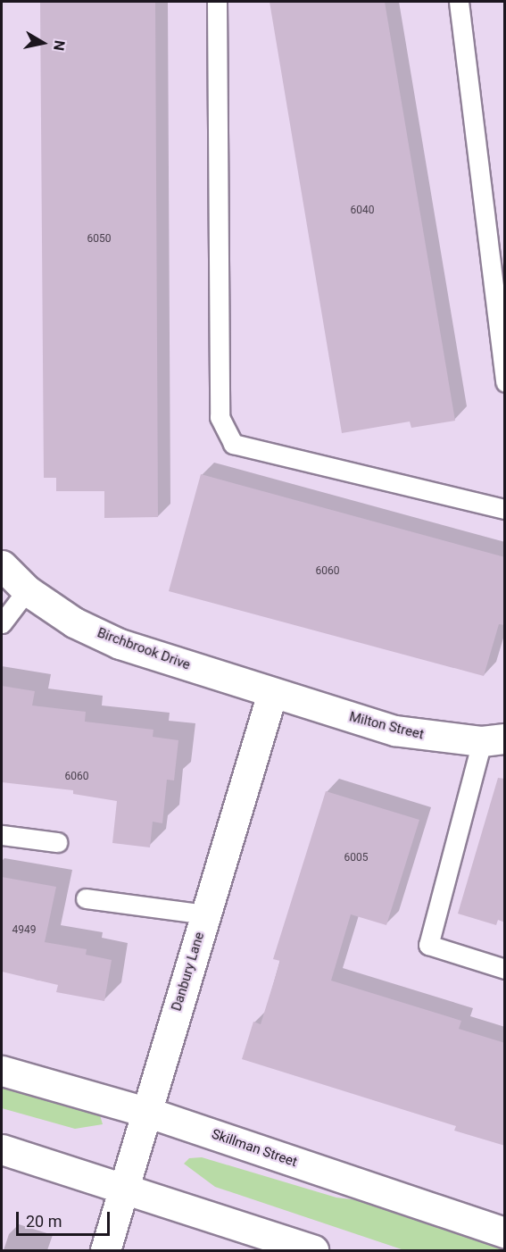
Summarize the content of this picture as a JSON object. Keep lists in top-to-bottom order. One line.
{"streets":{"street":["Birchbrook Drive","Milton Street","Danbury Lane","Skillman Street"]},"crossings":[["Birchbrook Drive","Milton Street"],["Birchbrook Drive","Danbury Lane"],["Milton Street","Danbury Lane"],["Danbury Lane","Skillman Street"]],"house_numbers":["6040","6050","6060","6060","6005","4949"],"scale_bar":"20 m","north":"right"}
